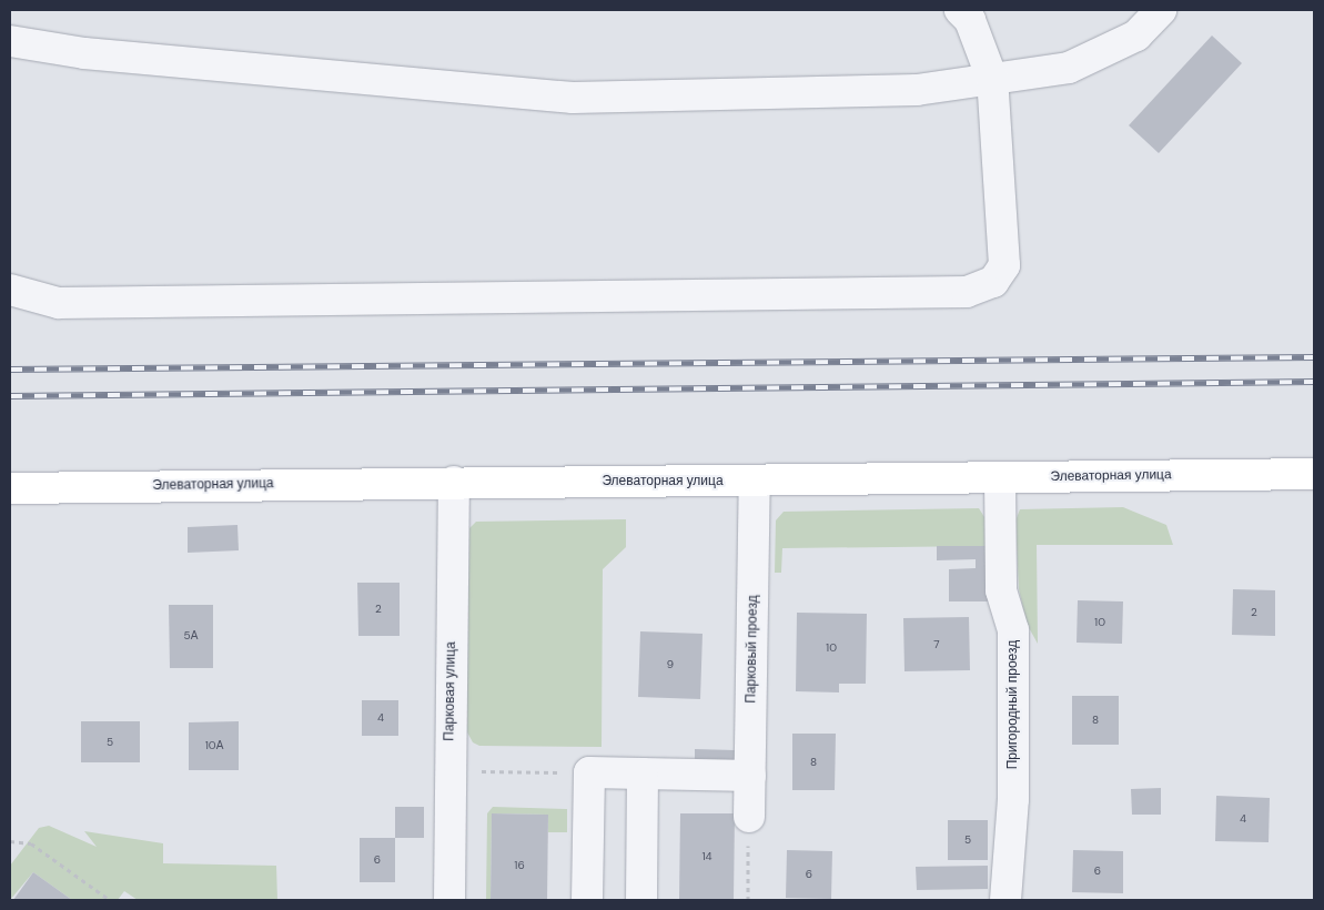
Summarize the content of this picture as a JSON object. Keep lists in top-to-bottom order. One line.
{"streets":{"main road":["Элеваторная улица"],"street":["Парковый проезд","Парковая улица","Пригородный проезд"]},"crossings":[["Элеваторная улица","Парковый проезд"],["Элеваторная улица","Парковая улица"],["Элеваторная улица","Пригородный проезд"]],"house_numbers":["2","2","10","5А","7","10","9","4","8","5","10А","8","4","5","14","6","16","6","6"]}
